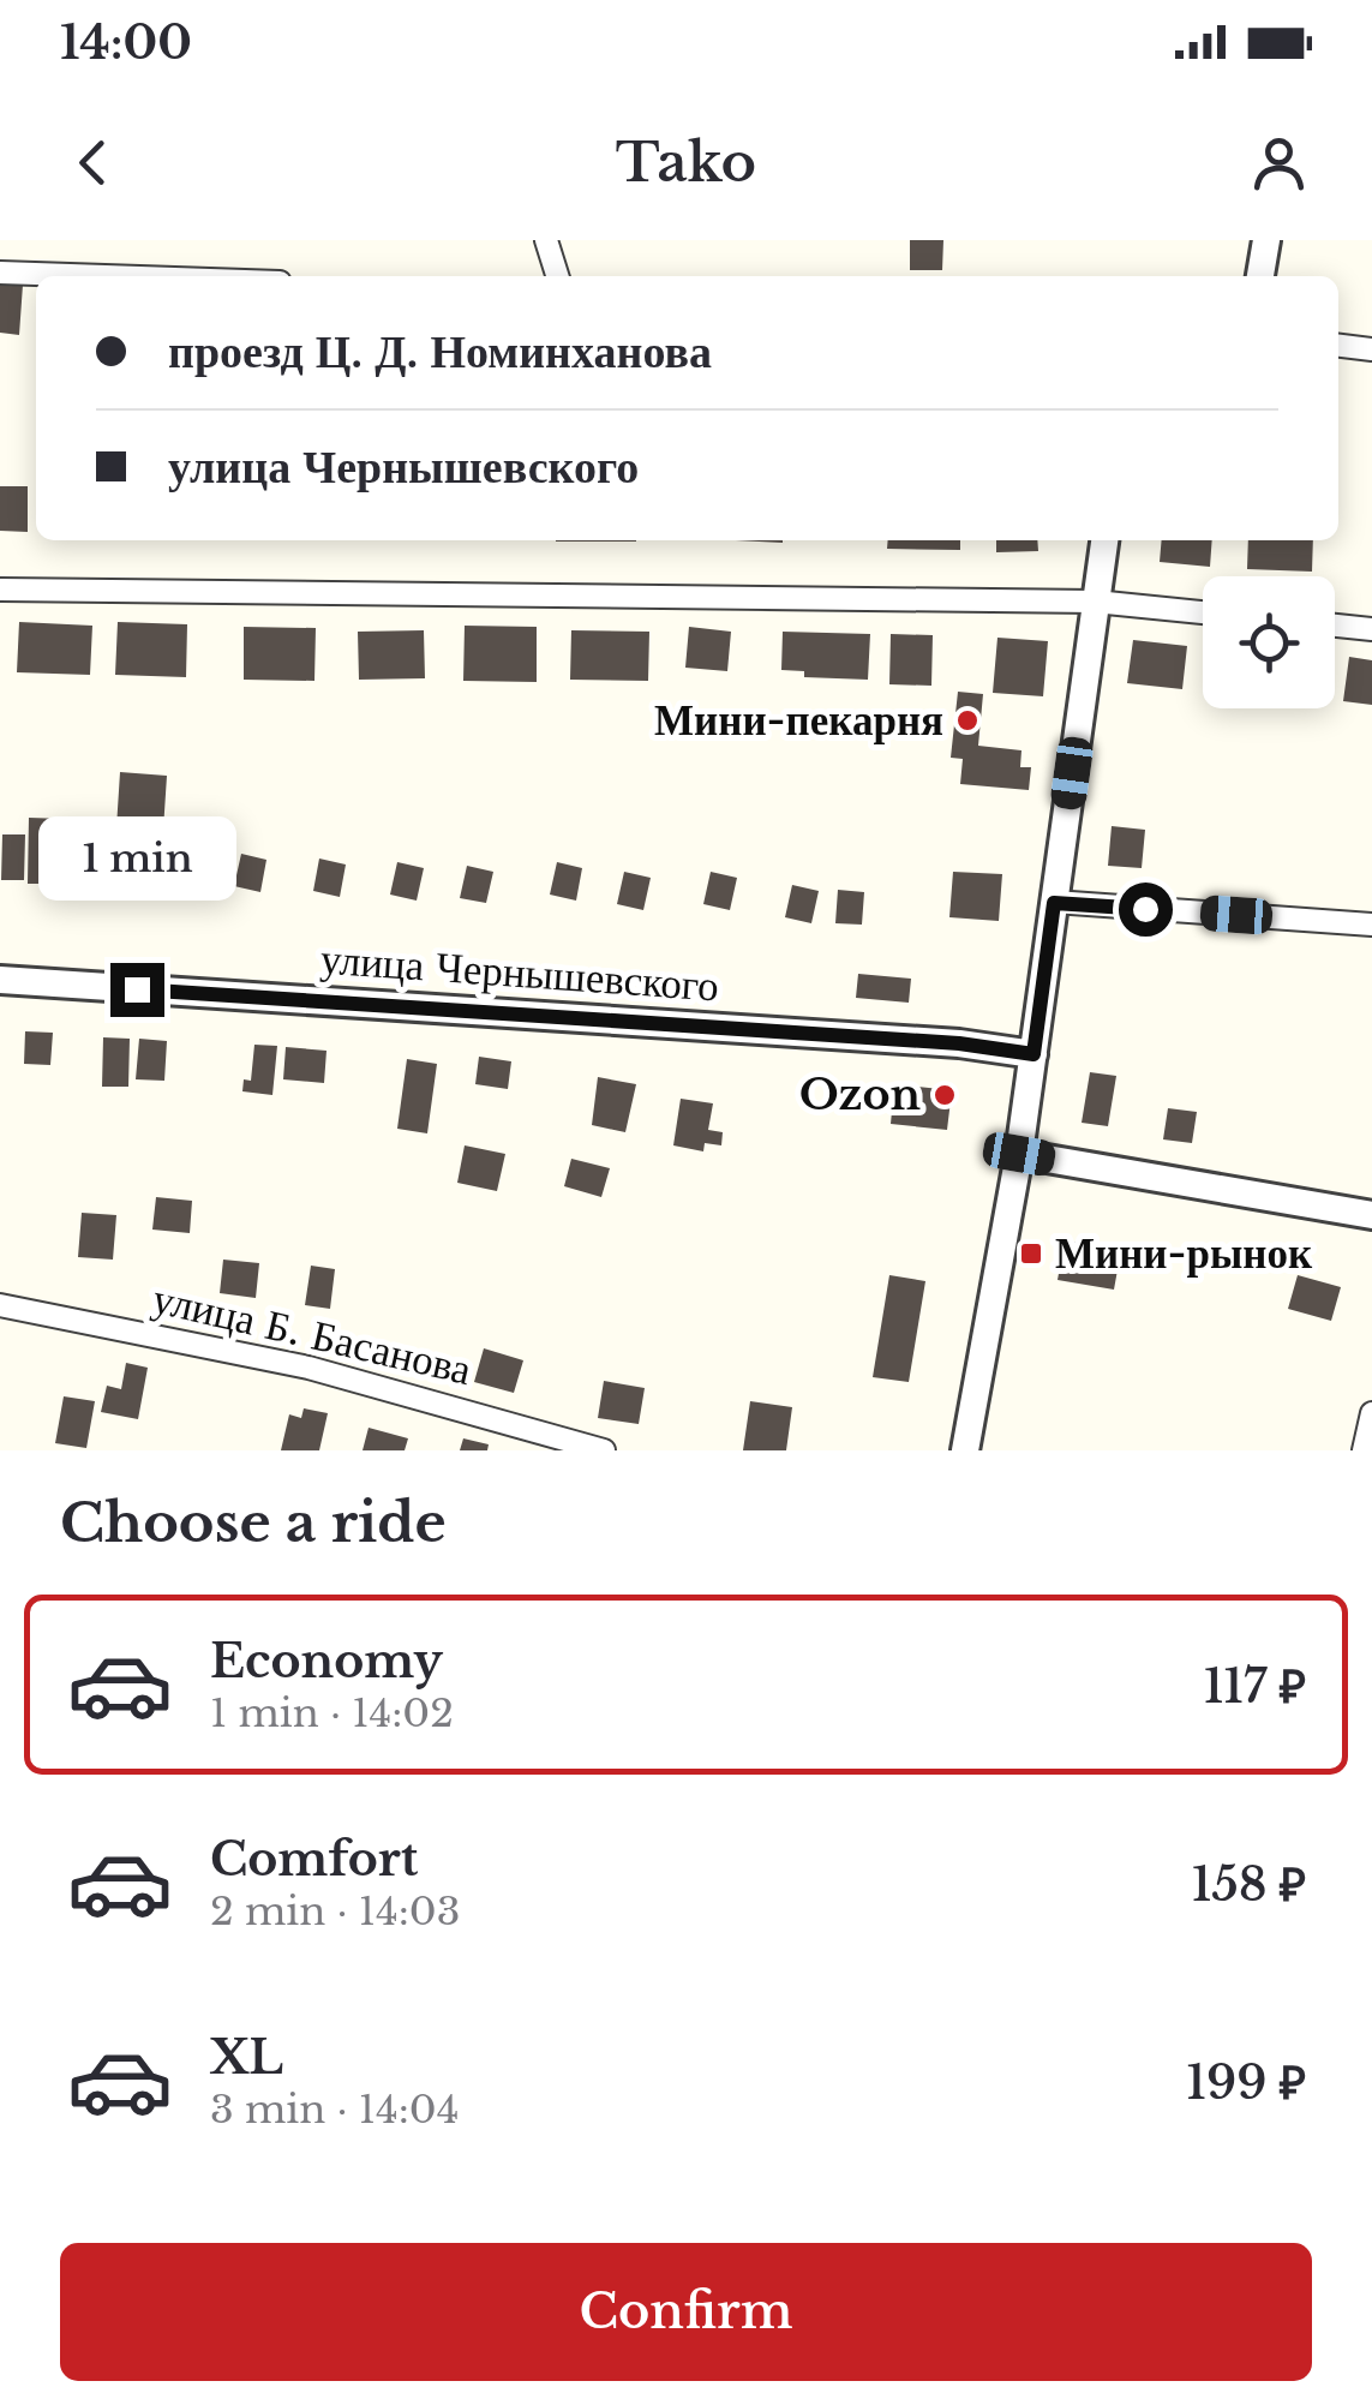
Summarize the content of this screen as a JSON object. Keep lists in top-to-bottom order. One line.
{"streets":{"street":["улица Чернышевского","улица Б. Басанова"]},"places":{"other":["Мини-пекарня","Ozon"],"transit":["Мини-рынок"]},"page":{"status":"14:00","header":"Tako","banner":["проезд Ц. Д. Номинханова","улица Чернышевского"],"bubble":"1 min","heading":"Choose a ride","list":[{"name":"Economy","note":"1 min · 14:02","value":"117 ₽"},{"name":"Comfort","note":"2 min · 14:03","value":"158 ₽"},{"name":"XL","note":"3 min · 14:04","value":"199 ₽"}],"buttons":"Confirm"}}
